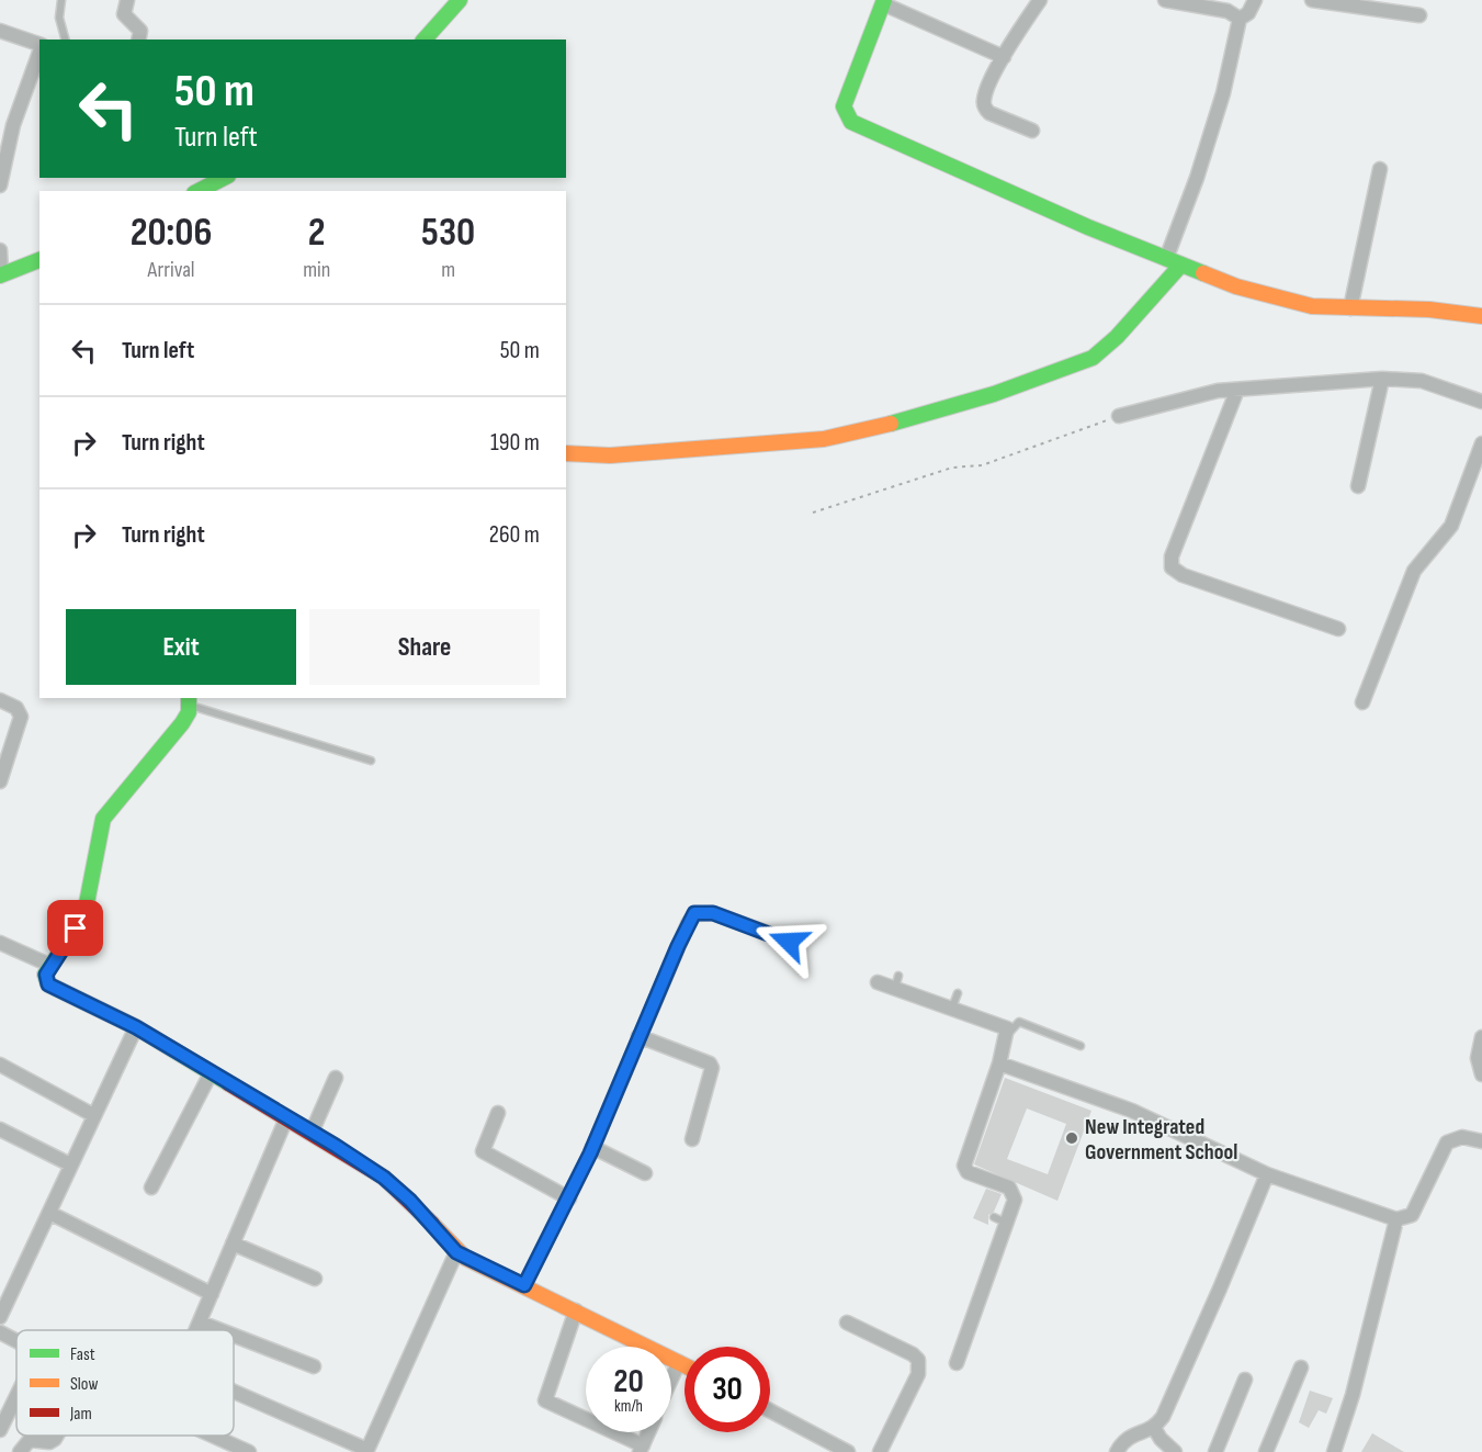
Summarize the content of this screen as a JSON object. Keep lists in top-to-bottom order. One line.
{"places":["New Integrated Government School"],"legend":["Fast","Slow","Jam"],"page":{"turn":["50 m","Turn left"],"eta":["20:06","Arrival","2","min","530","m"],"list":[{"name":"Turn left","value":"50 m"},{"name":"Turn right","value":"190 m"},{"name":"Turn right","value":"260 m"}],"buttons":["Exit","Share"],"speed":"20 km/h","limit":"30"}}
